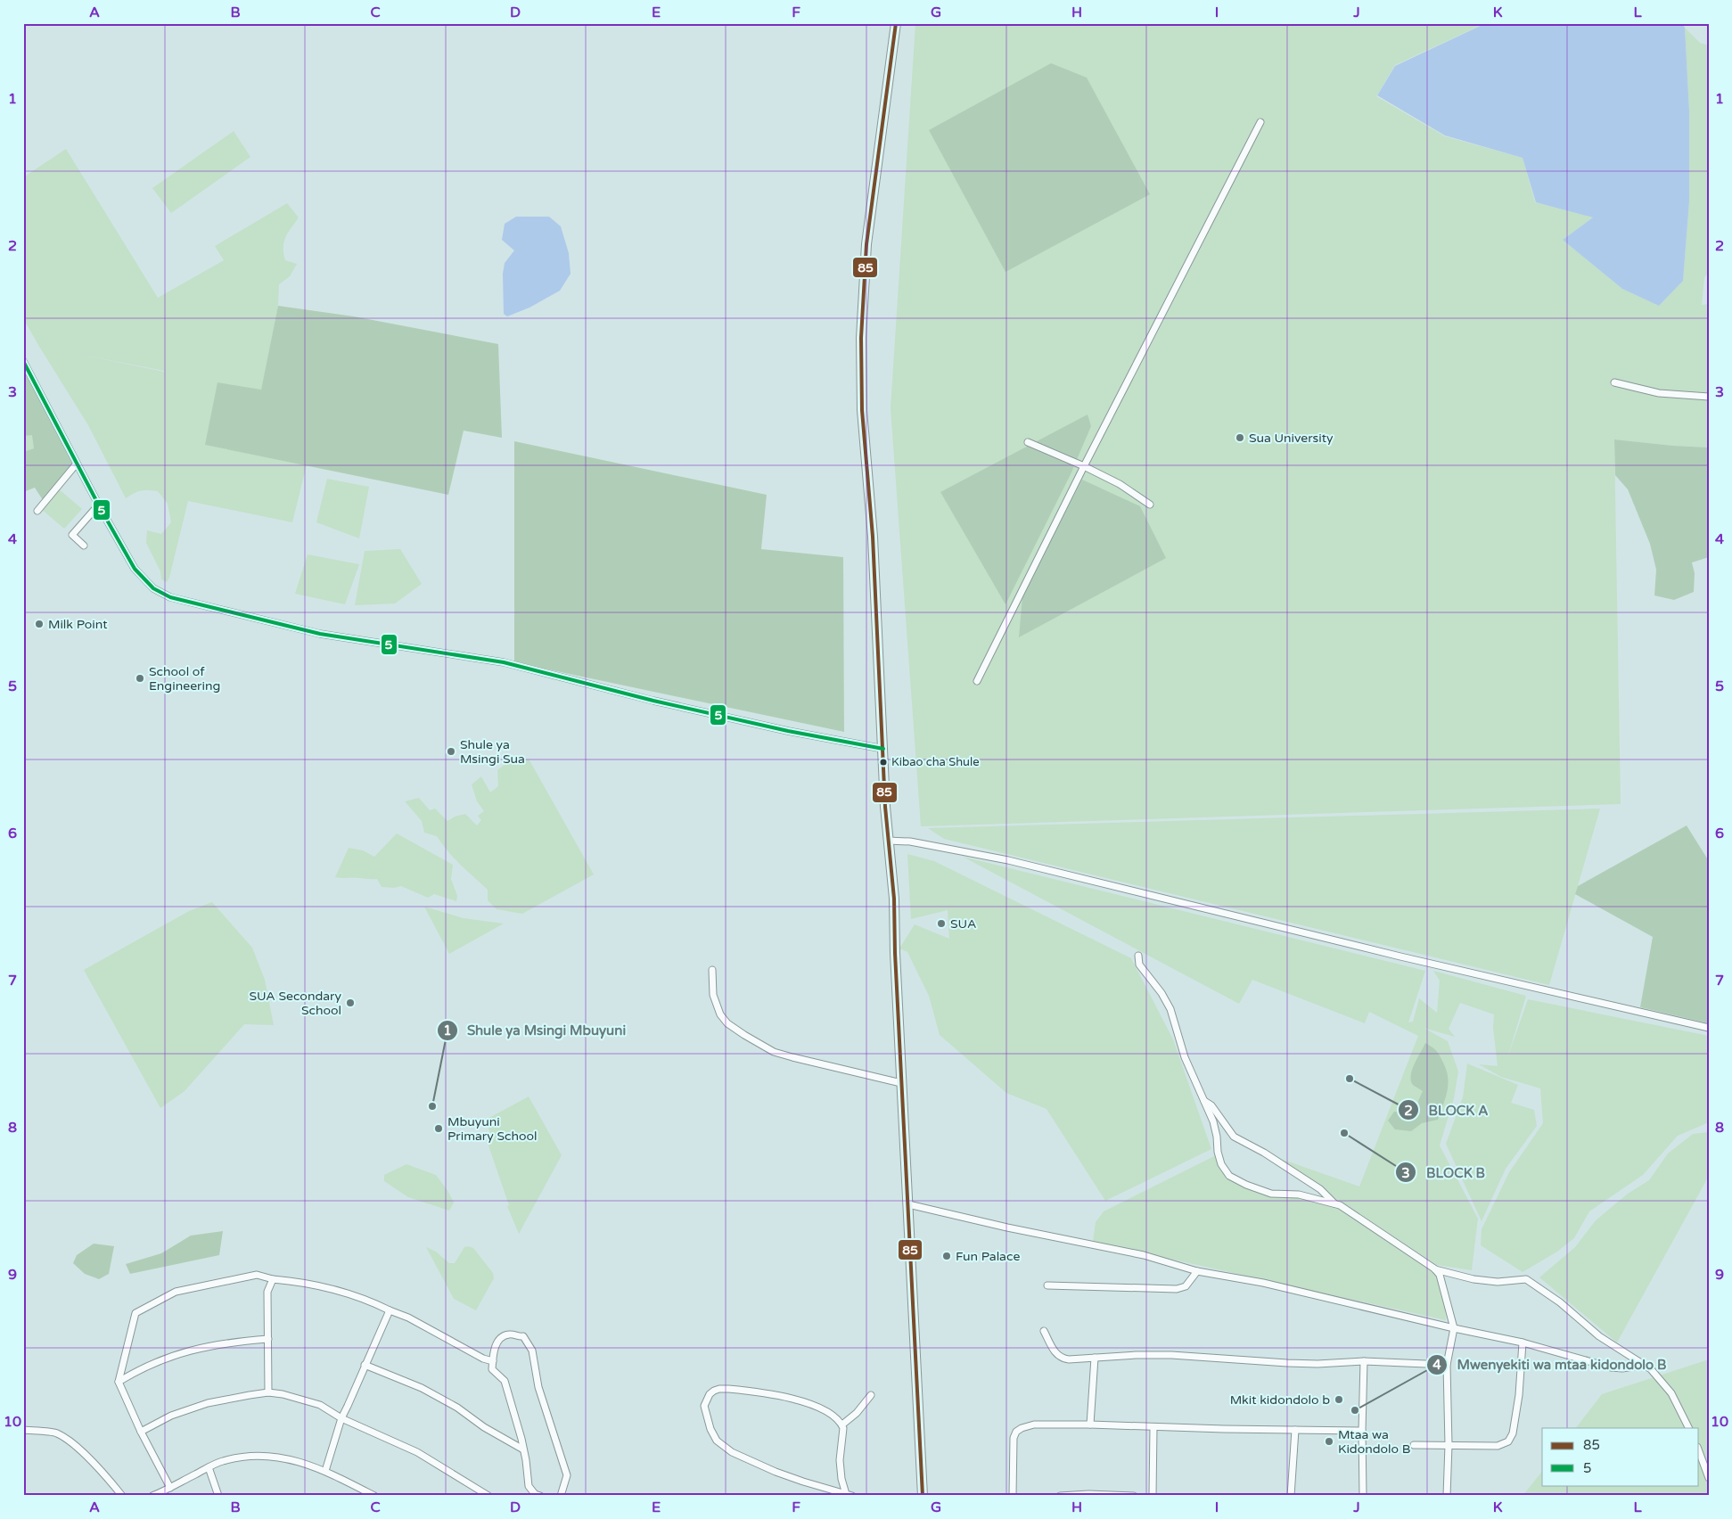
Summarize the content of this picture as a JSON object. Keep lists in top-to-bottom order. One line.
{"places":["Sua University","Milk Point","School of Engineering","Shule ya Msingi Sua","Kibao cha Shule","SUA","SUA Secondary School","BLOCK A","Shule ya Msingi Mbuyuni","Mbuyuni Primary School","BLOCK B","Fun Palace","Mkit kidondolo b","Mwenyekiti wa mtaa kidondolo B","Mtaa wa Kidondolo B"],"lines":["transit line 85","transit line 5"],"legend":["85","5"],"grid":{"columns":["A","B","C","D","E","F","G","H","I","J","K","L"],"rows":["1","2","3","4","5","6","7","8","9","10"]}}
